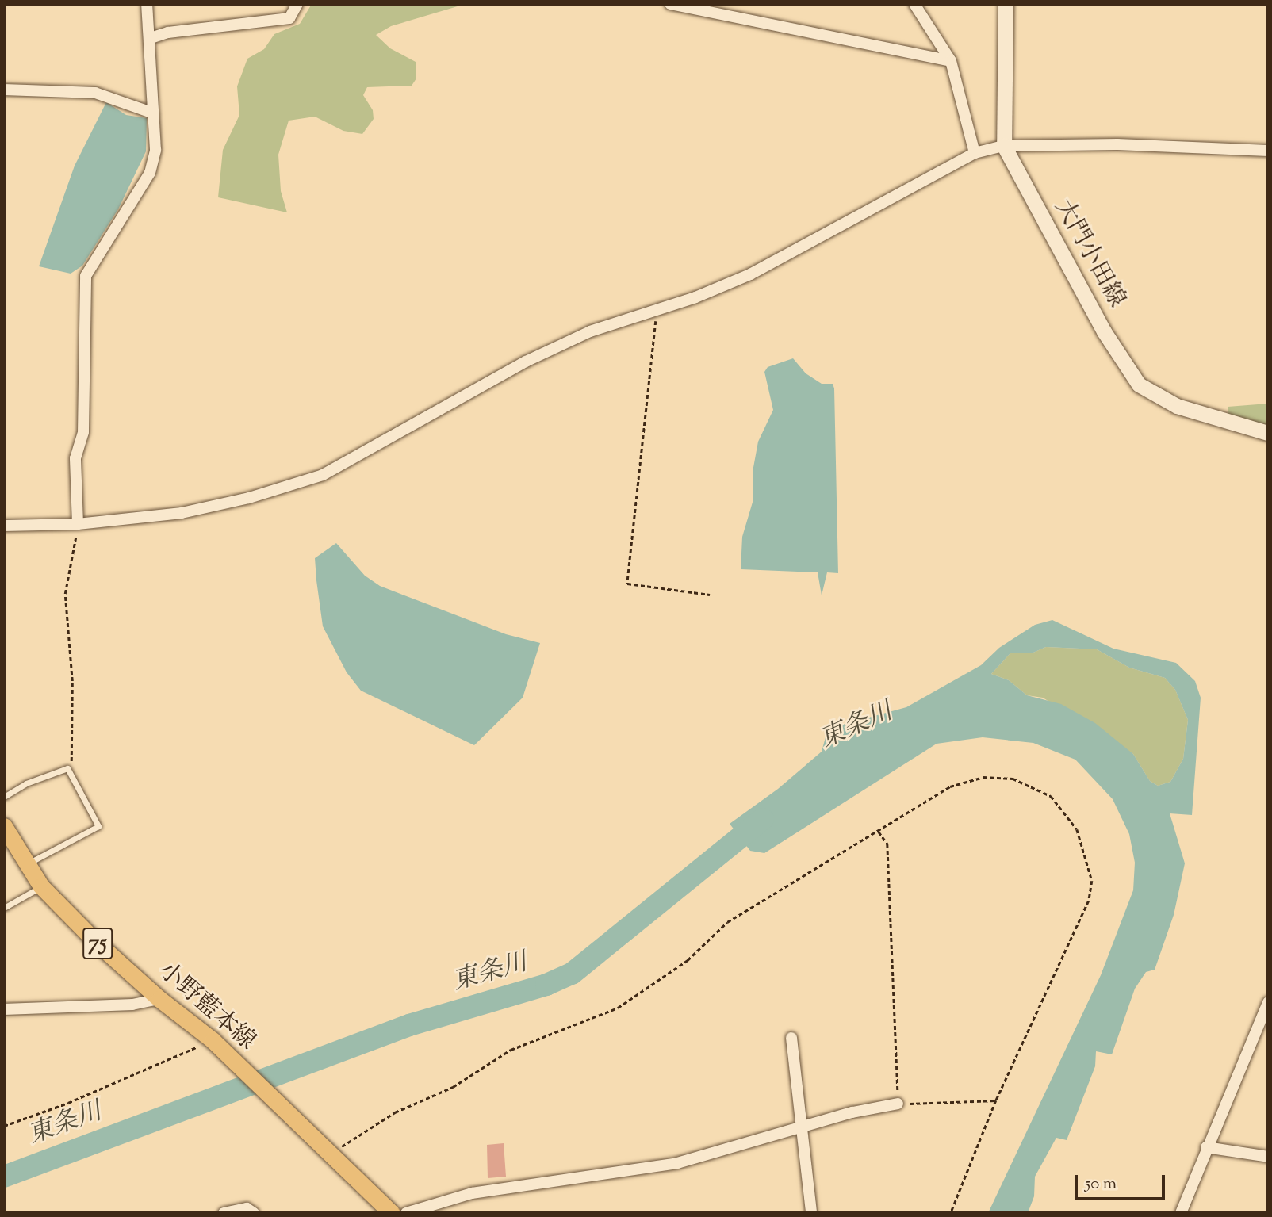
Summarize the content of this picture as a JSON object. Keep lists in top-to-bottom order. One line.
{"streets":{"main road":["大門小田線","75","小野藍本線"]},"water":["東条川"],"scale_bar":"50 m"}
